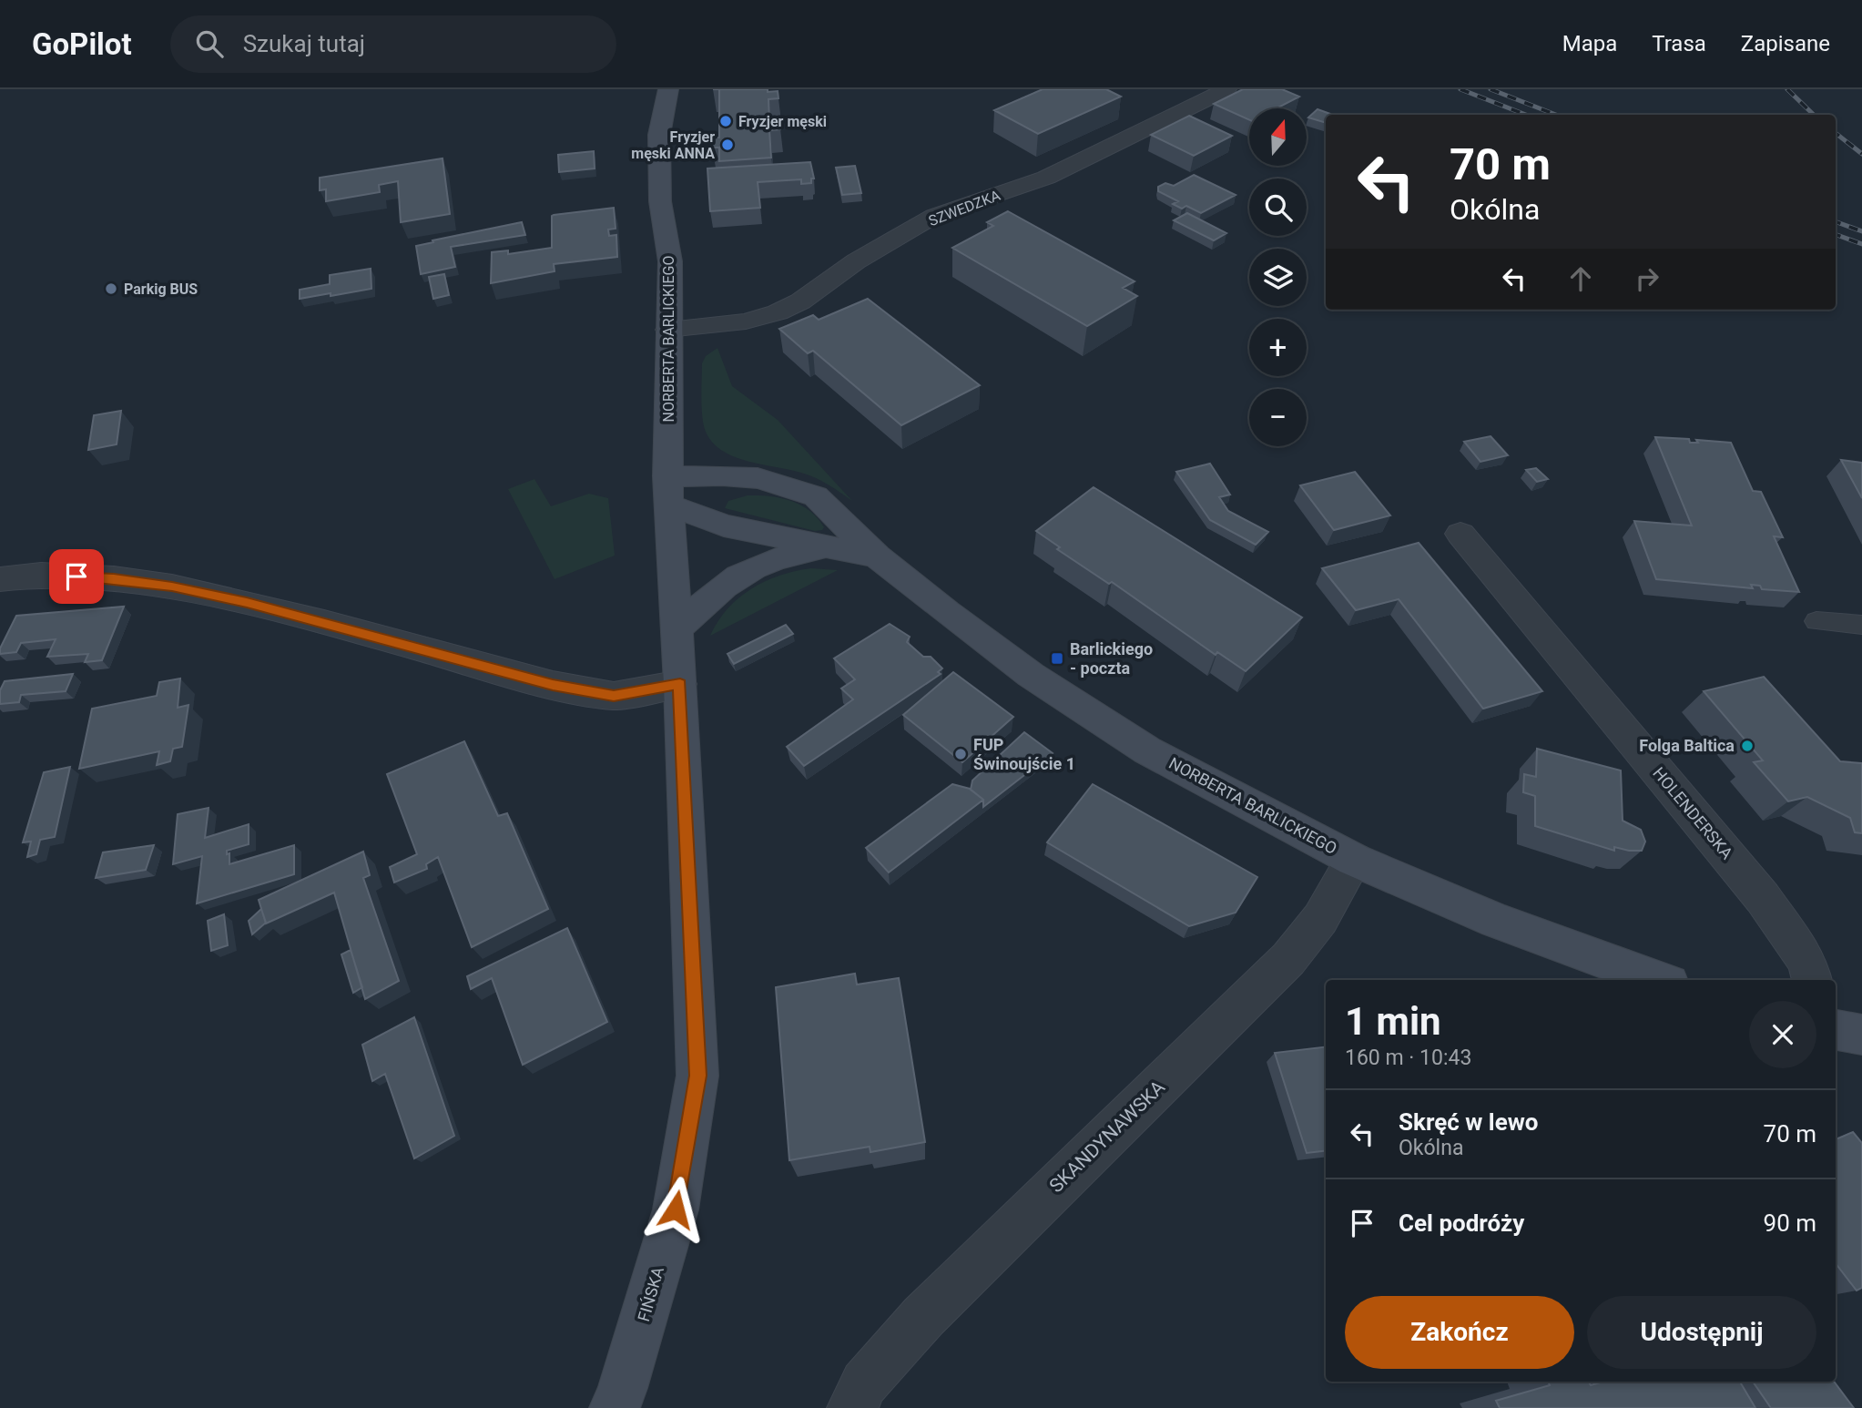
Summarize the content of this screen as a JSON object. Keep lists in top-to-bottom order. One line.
{"streets":{"street":["SZWEDZKA","NORBERTA BARLICKIEGO","HOLENDERSKA","SKANDYNAWSKA","FIŃSKA"]},"crossings":[["SZWEDZKA","NORBERTA BARLICKIEGO"],["NORBERTA BARLICKIEGO","SKANDYNAWSKA"],["NORBERTA BARLICKIEGO","FIŃSKA"]],"places":{"other":["Fryzjer męski","Fryzjer męski ANNA","Parkig BUS","Folga Baltica","FUP Świnoujście 1"],"transit":["Barlickiego - poczta"]},"north":"top","page":{"header":"GoPilot","search":"Szukaj tutaj","nav":["Mapa","Trasa","Zapisane"],"map_buttons":["+","−"],"turn":["70 m","Okólna"],"heading":["1 min","160 m · 10:43"],"list":[{"name":"Skręć w lewo","note":"Okólna","value":"70 m"},{"name":"Cel podróży","value":"90 m"}],"buttons":["Zakończ","Udostępnij"]}}
